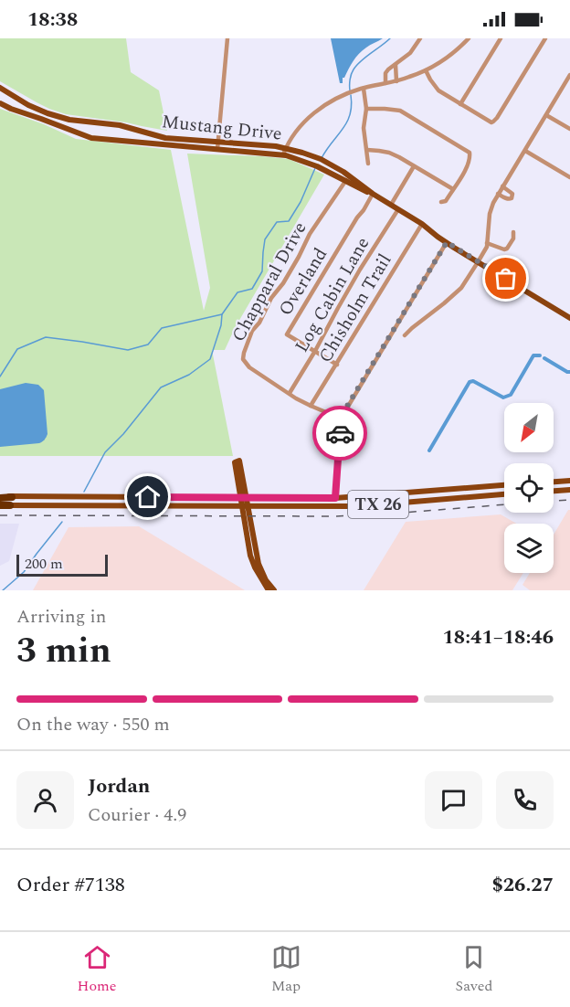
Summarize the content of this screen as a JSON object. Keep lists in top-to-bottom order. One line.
{"streets":{"highway":["TX 26"],"main road":["Mustang Drive"],"street":["Chapparal Drive","Overland","Log Cabin Lane","Chisholm Trail"]},"crossings":[["Mustang Drive","Chapparal Drive"],["Mustang Drive","Overland"],["Mustang Drive","Log Cabin Lane"],["Mustang Drive","Chisholm Trail"],["Chapparal Drive","Log Cabin Lane"],["Chapparal Drive","Chisholm Trail"],["Overland","Log Cabin Lane"],["Overland","Chisholm Trail"]],"scale_bar":"200 m","north":"bottom left","page":{"status":"18:38","scale":"200 m","heading":["3 min","Arriving in","18:41–18:46"],"panel":["Jordan","Courier · 4.9","Order #7138","$26.27"],"bar":"On the way · 550 m","tabs":["Home","Map","Saved"]}}
